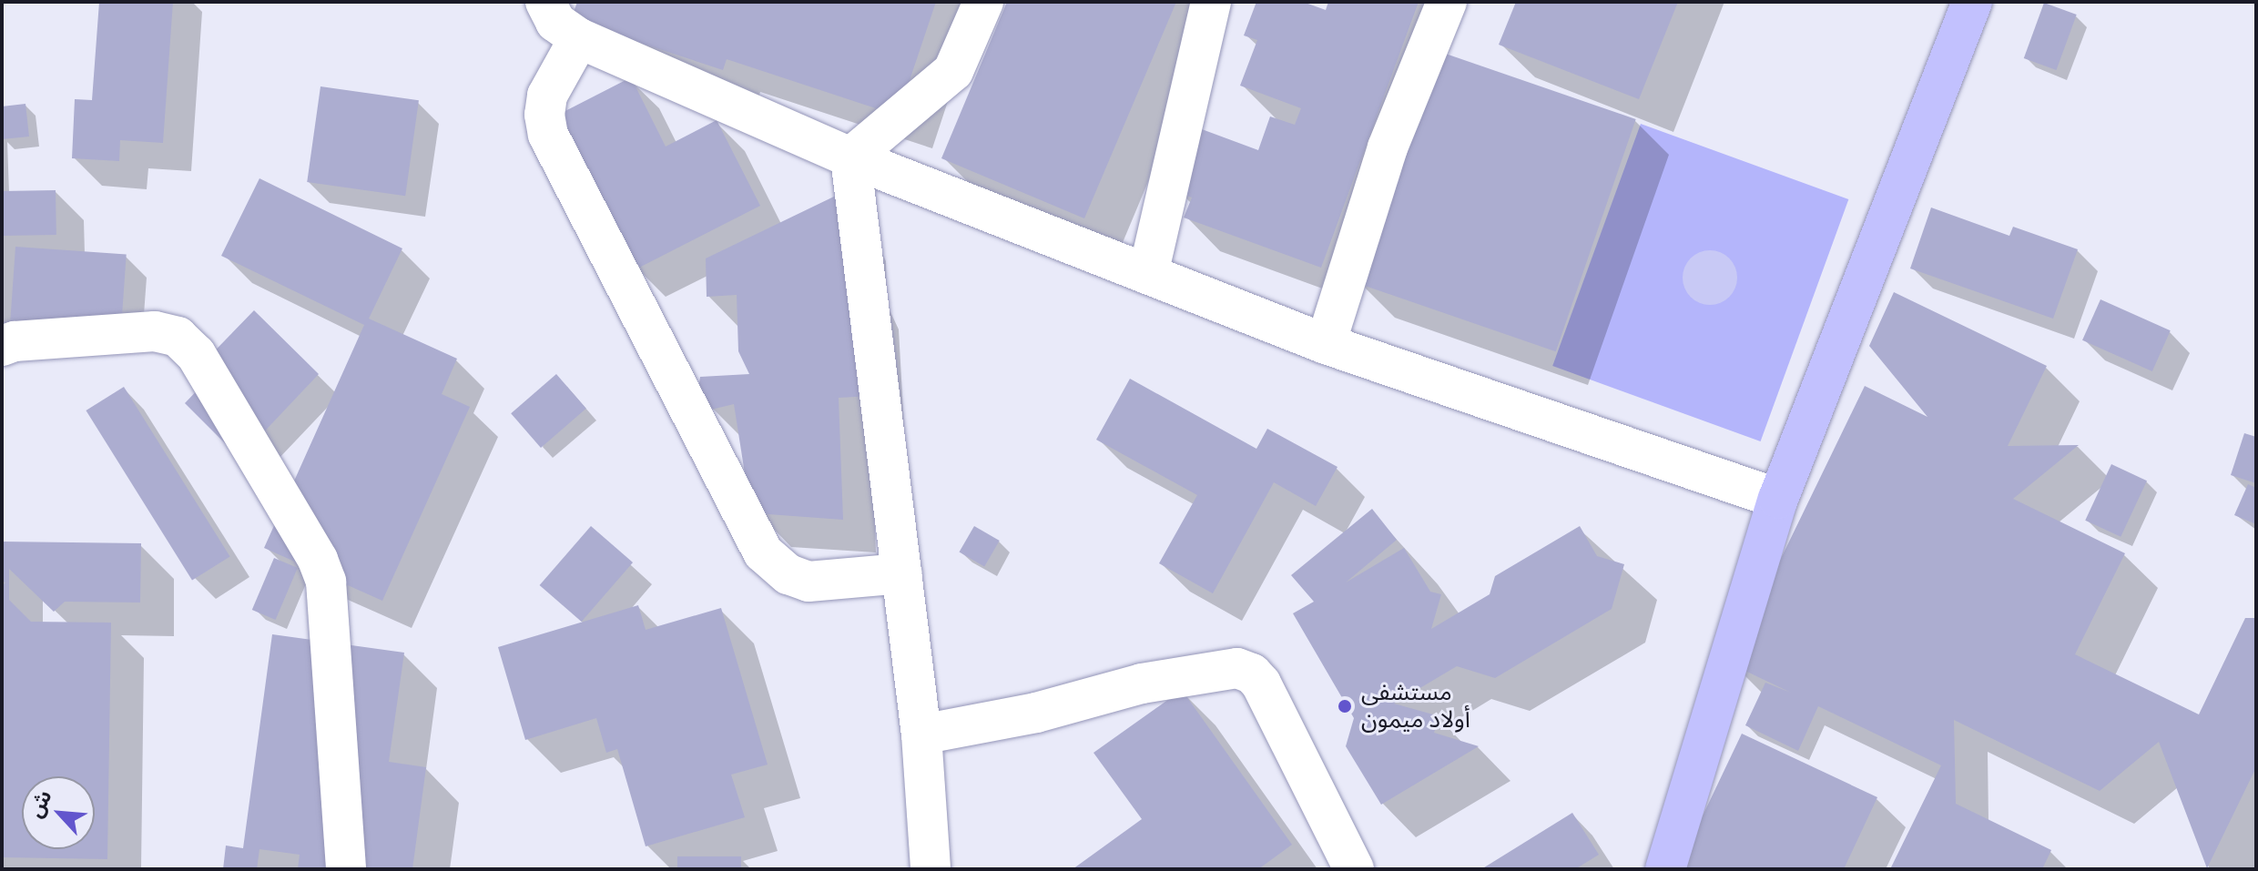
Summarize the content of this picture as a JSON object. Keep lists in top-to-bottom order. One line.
{"places":["مستشفى أولاد ميمون"],"north":"top left"}
